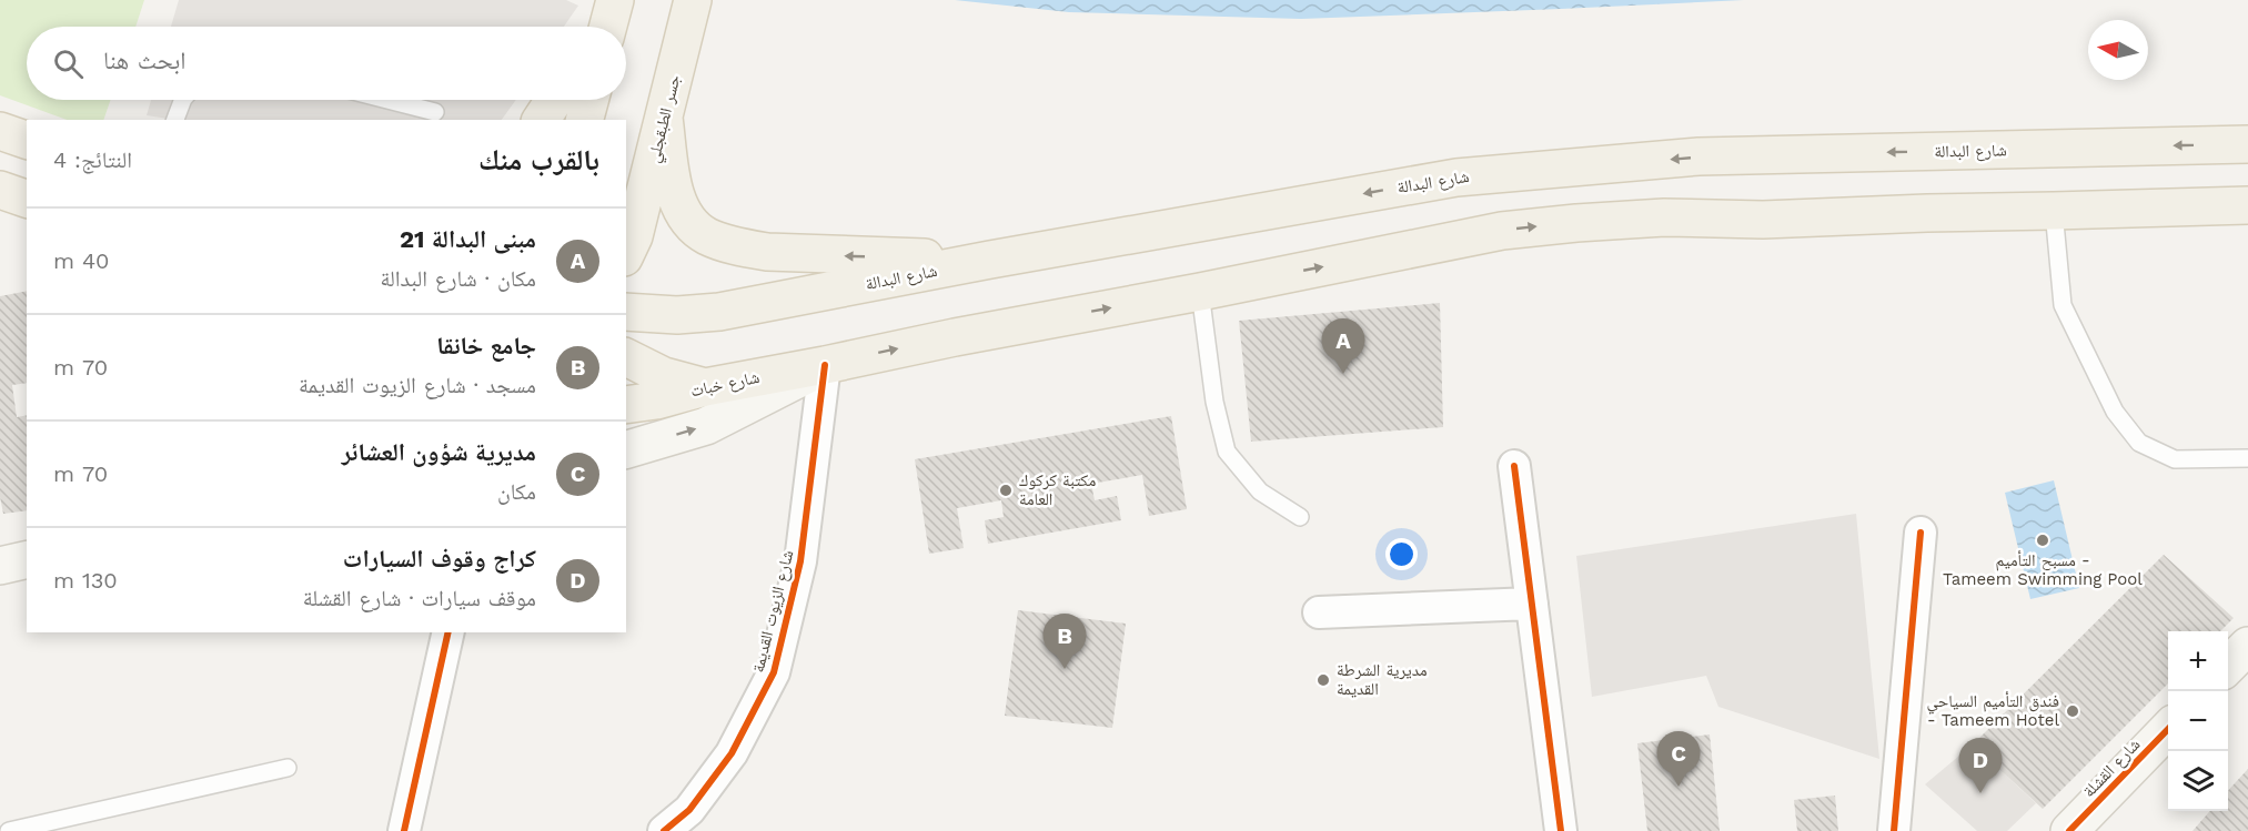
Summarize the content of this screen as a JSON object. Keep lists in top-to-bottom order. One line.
{"streets":{"main road":["جسر الطبقجلي","شارع البدالة","شارع خبات"],"street":["شارع الزيوت القديمة","شارع القشلة"]},"crossings":[["شارع خبات","شارع الزيوت القديمة"]],"places":["مكتبة كركوك العامة","مسبح التأميم - Tameem Swimming Pool","مديرية الشرطة القديمة","فندق التأميم السياحي - Tameem Hotel"],"north":"left","page":{"search":"ابحث هنا","heading":["بالقرب منك","النتائج: 4"],"list":[{"mark":"A","name":"مبنى البدالة 21","note":"مكان · شارع البدالة","value":"40 m"},{"mark":"B","name":"جامع خانقا","note":"مسجد · شارع الزيوت القديمة","value":"70 m"},{"mark":"C","name":"مديرية شؤون العشائر","note":"مكان","value":"70 m"},{"mark":"D","name":"كراج وقوف السيارات","note":"موقف سيارات · شارع القشلة","value":"130 m"}],"pins":["A","B","C","D"],"map_buttons":["+","−"]}}
